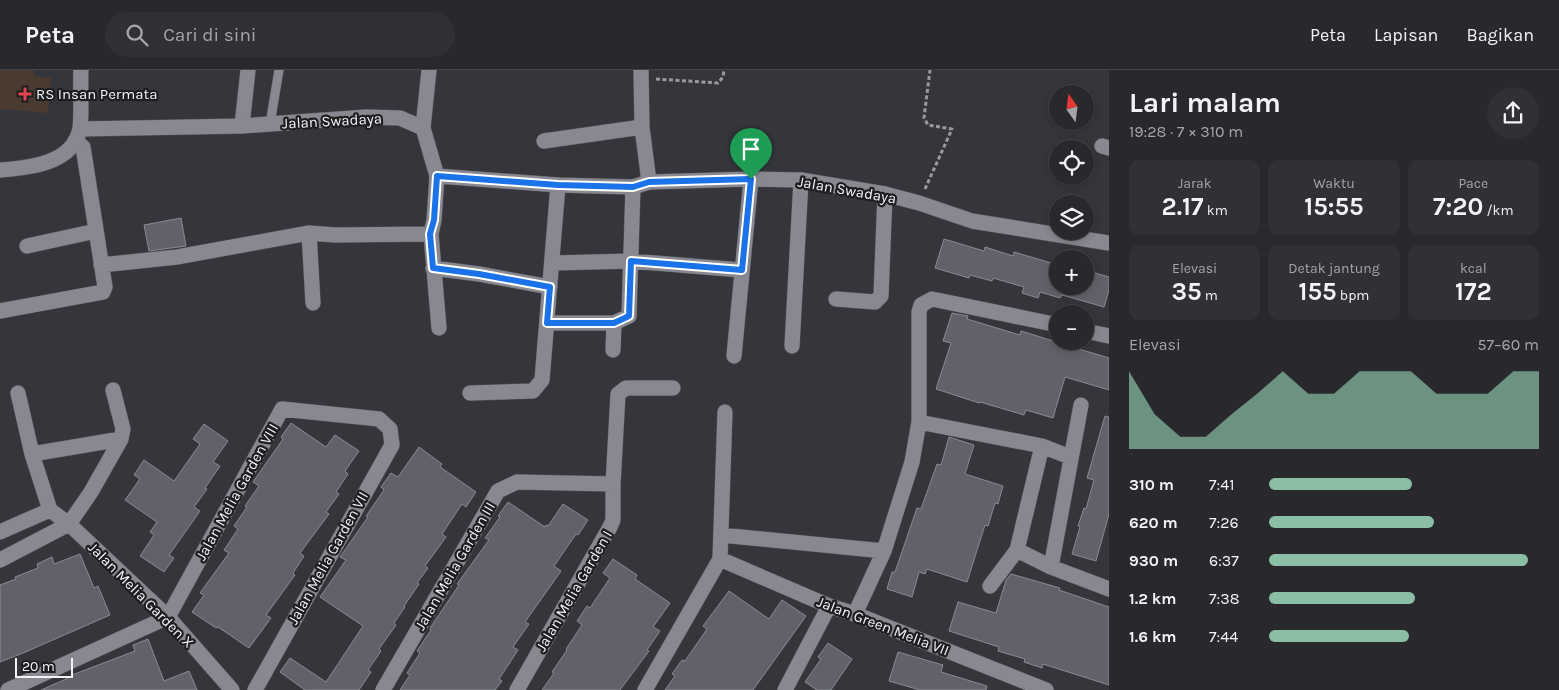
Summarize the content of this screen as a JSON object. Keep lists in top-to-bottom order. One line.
{"streets":{"street":["Jalan Swadaya","Jalan Melia Garden VIII","Jalan Melia Garden VII","Jalan Melia Garden III","Jalan Melia Garden I","Jalan Melia Garden X","Jalan Green Melia VII"]},"crossings":[["Jalan Melia Garden VIII","Jalan Melia Garden VII"],["Jalan Melia Garden VIII","Jalan Melia Garden X"],["Jalan Melia Garden III","Jalan Melia Garden I"]],"places":{"health":["RS Insan Permata"]},"scale_bar":"20 m","north":"top","page":{"header":"Peta","search":"Cari di sini","nav":["Peta","Lapisan","Bagikan"],"heading":["Lari malam","19:28 · 7 × 310 m"],"map_buttons":["+","−"],"stats":[["Jarak","2.17 km"],["Waktu","15:55"],["Pace","7:20 /km"],["Elevasi","35 m"],["Detak jantung","155 bpm"],["kcal","172"]],"chart":["Elevasi","57–60 m"],"list":[{"name":"310 m","note":"7:41"},{"name":"620 m","note":"7:26"},{"name":"930 m","note":"6:37"},{"name":"1.2 km","note":"7:38"},{"name":"1.6 km","note":"7:44"}],"scale":"20 m"}}
